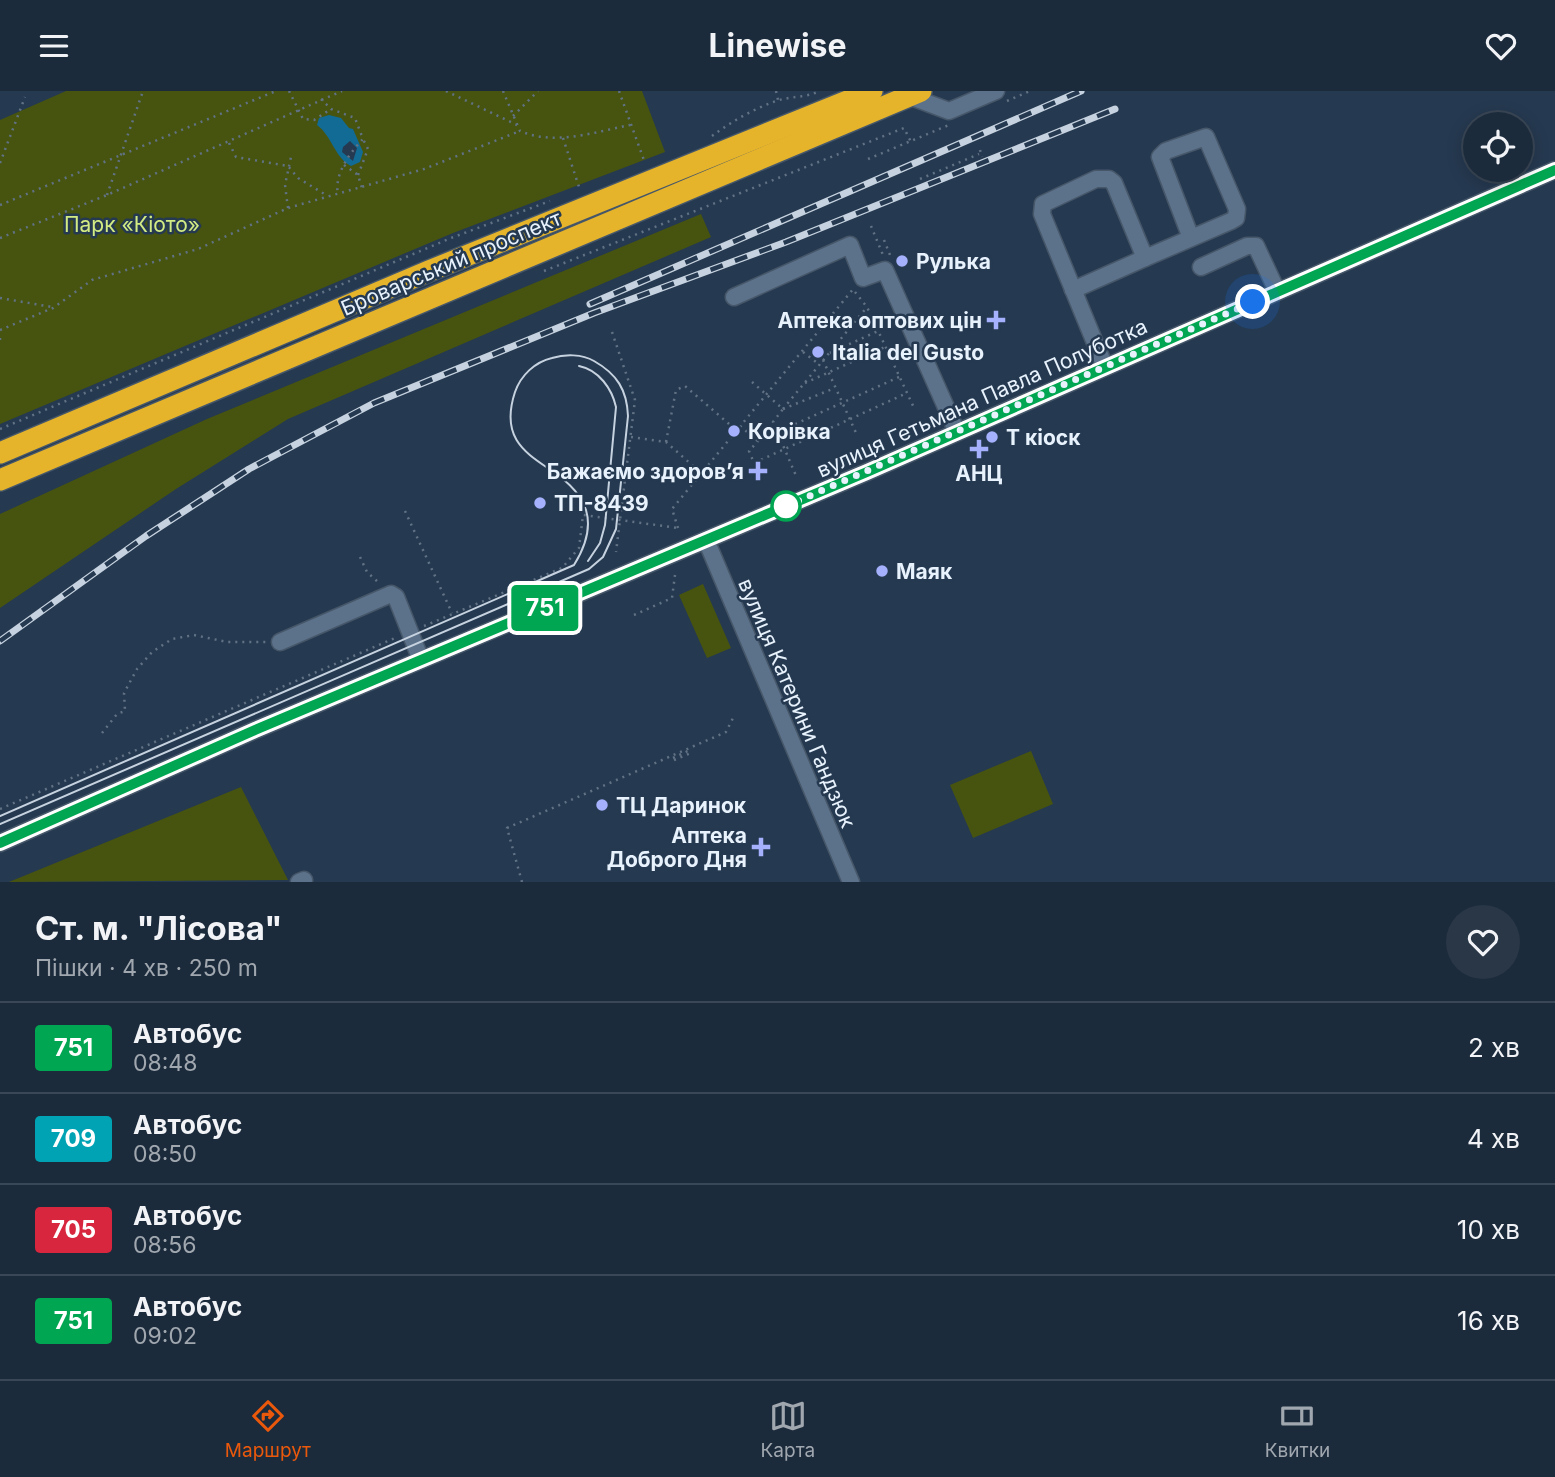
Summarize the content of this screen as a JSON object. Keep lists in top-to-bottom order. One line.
{"streets":{"highway":["Броварський проспект"],"street":["вулиця Гетьмана Павла Полуботка","вулиця Катерини Гандзюк"]},"crossings":[["вулиця Гетьмана Павла Полуботка","вулиця Катерини Гандзюк"]],"parks":["Парк «Кіото»"],"places":{"other":["Рулька","Italia del Gusto","Корівка","Т кіоск","ТП-8439","Маяк","ТЦ Даринок"],"health":["Аптека оптових цін","АНЦ","Бажаємо здоровʼя","Аптека Доброго Дня"]},"lines":["bus line 751"],"page":{"header":"Linewise","on_map":"751","heading":["Ст. м. \"Лісова\"","Пішки · 4 хв · 250 m"],"list":[{"mark":"751","name":"Автобус","note":"08:48","value":"2 хв"},{"mark":"709","name":"Автобус","note":"08:50","value":"4 хв"},{"mark":"705","name":"Автобус","note":"08:56","value":"10 хв"},{"mark":"751","name":"Автобус","note":"09:02","value":"16 хв"}],"tabs":["Маршрут","Карта","Квитки"]}}
